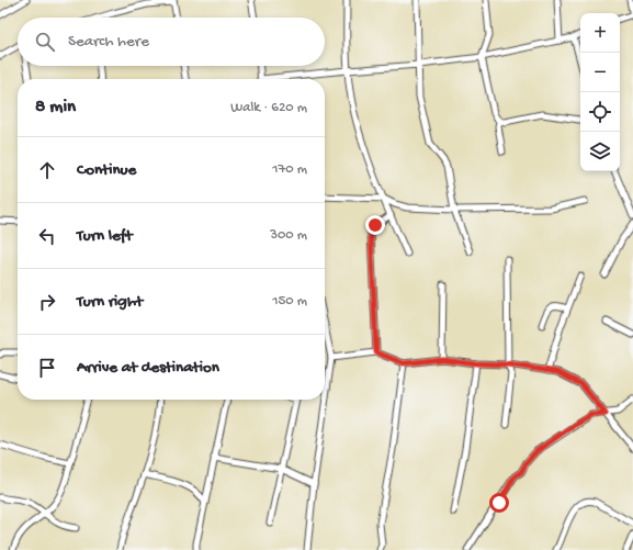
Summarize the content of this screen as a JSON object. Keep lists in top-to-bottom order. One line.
{"page":{"map_buttons":["+","−"],"search":"Search here","heading":["8 min","Walk · 620 m"],"list":[["Continue","170 m"],["Turn left","300 m"],["Turn right","150 m"],"Arrive at destination"]}}
